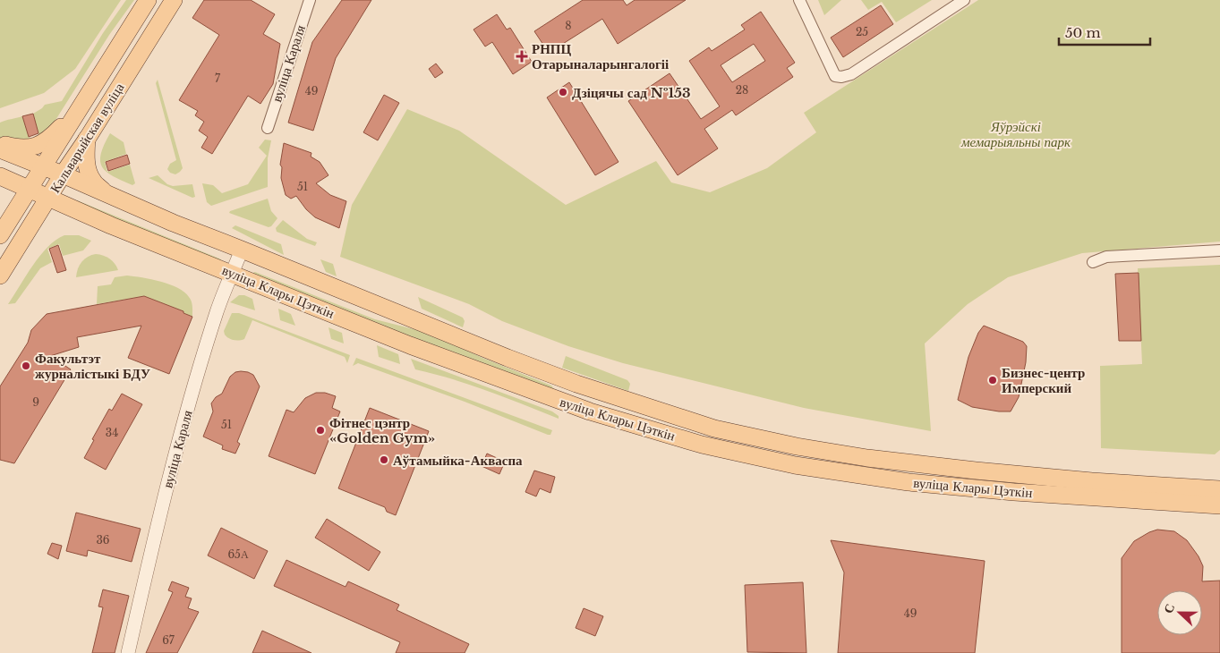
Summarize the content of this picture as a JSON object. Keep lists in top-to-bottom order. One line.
{"streets":{"main road":["Кальварыйская вуліца","вуліца Клары Цэткін"],"street":["вуліца Караля"]},"crossings":[["вуліца Караля","вуліца Клары Цэткін"],["Кальварыйская вуліца","вуліца Клары Цэткін"]],"parks":["Яўрэйскі мемарыяльны парк"],"places":{"health":["РНПЦ Отарыналарынгалогіі"],"other":["Дзіцячы сад №153","Факультэт журналістыкі БДУ","Бизнес-центр Имперский","Фітнес цэнтр «Golden Gym»","Аўтамыйка-Акваспа"]},"house_numbers":["8","25","7","28","49","51","9","51","34","36","65А","49","67"],"scale_bar":"50 m","north":"left"}
